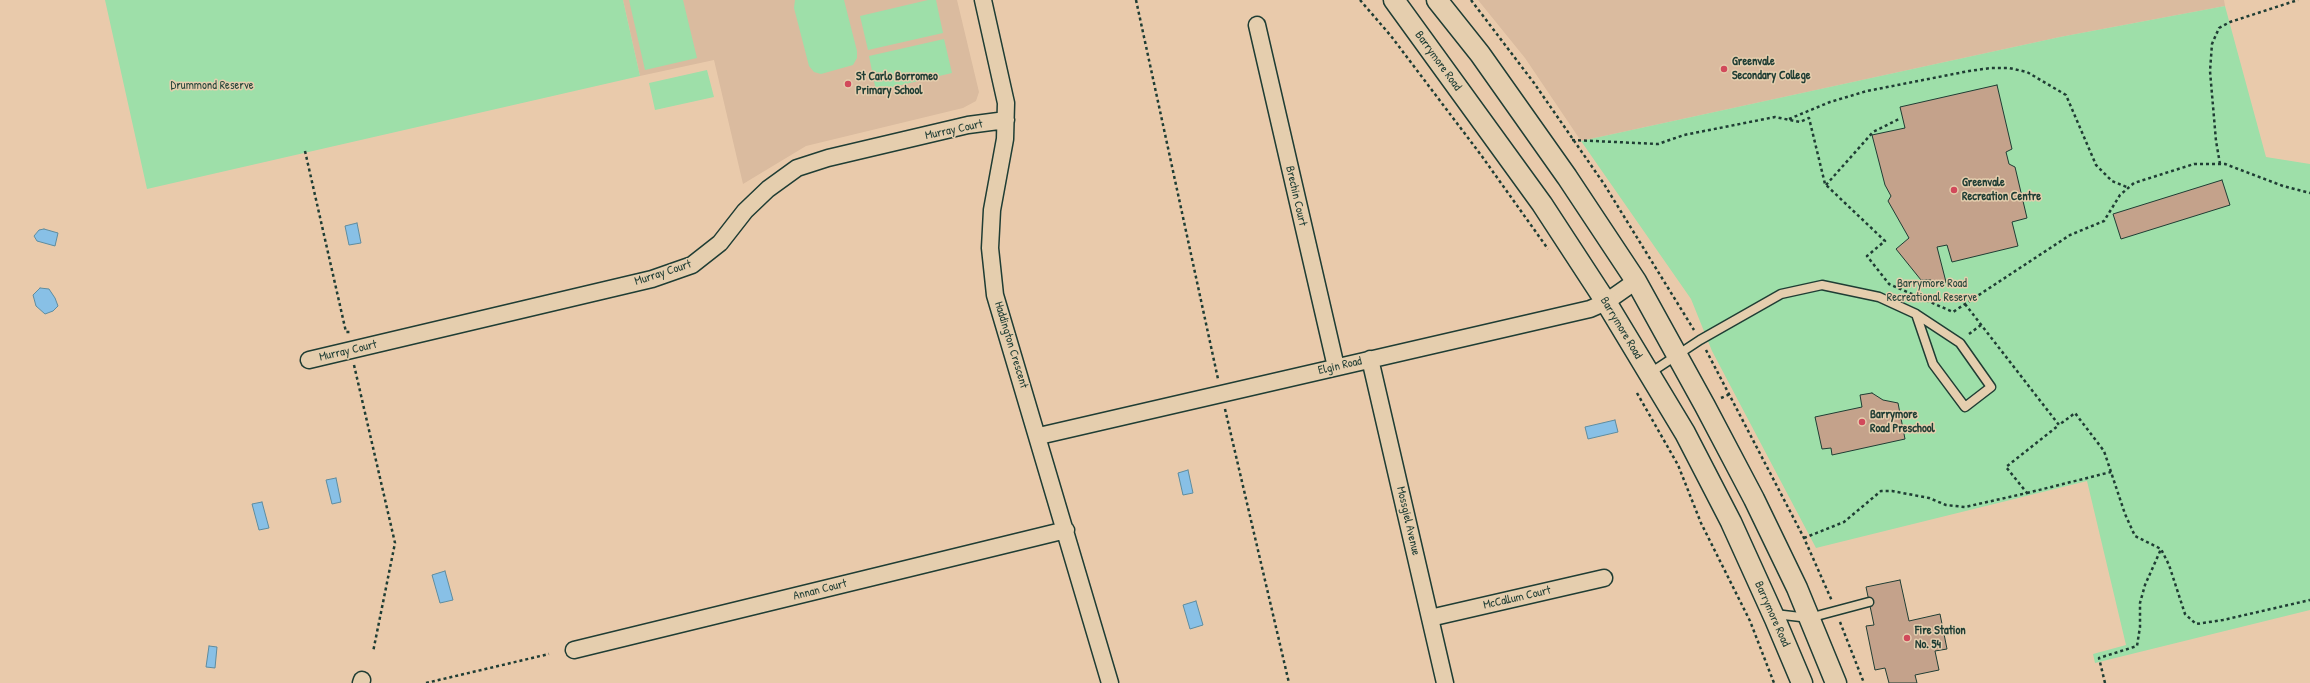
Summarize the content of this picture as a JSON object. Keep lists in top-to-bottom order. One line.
{"streets":{"street":["Barrymore Road","Murray Court","Brechin Court","Haddington Crescent","Elgin Road","Mossgiel Avenue","Annan Court","McCallum Court"]},"crossings":[["Barrymore Road","Elgin Road"],["Murray Court","Haddington Crescent"],["Brechin Court","Elgin Road"],["Haddington Crescent","Elgin Road"],["Haddington Crescent","Annan Court"],["Elgin Road","Mossgiel Avenue"],["Mossgiel Avenue","McCallum Court"]],"parks":["Drummond Reserve","Barrymore Road Recreational Reserve"],"places":["Greenvale Secondary College","St Carlo Borromeo Primary School","Greenvale Recreation Centre","Barrymore Road Preschool","Fire Station No. 54"]}
